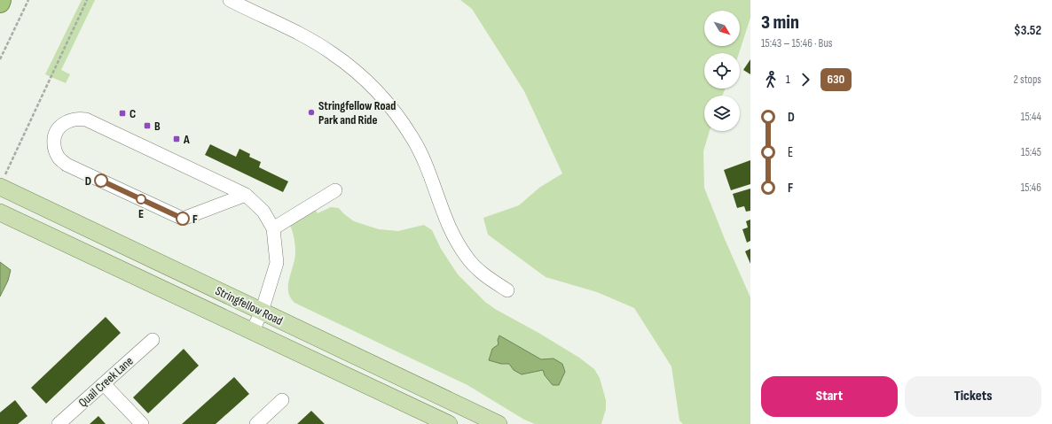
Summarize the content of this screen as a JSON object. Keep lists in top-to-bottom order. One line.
{"streets":{"main road":["Stringfellow Road"],"street":["Quail Creek Lane"]},"places":{"other":["Stringfellow Road Park and Ride","D","E","F"],"transit":["C","B","A"]},"lines":["bus line 630"],"north":"bottom right","page":{"heading":["3 min","15:43 – 15:46 · Bus","$3.52"],"legs":["1","630","2 stops"],"list":[{"name":"D","value":"15:44"},{"name":"E","value":"15:45"},{"name":"F","value":"15:46"}],"buttons":["Start","Tickets"]}}
